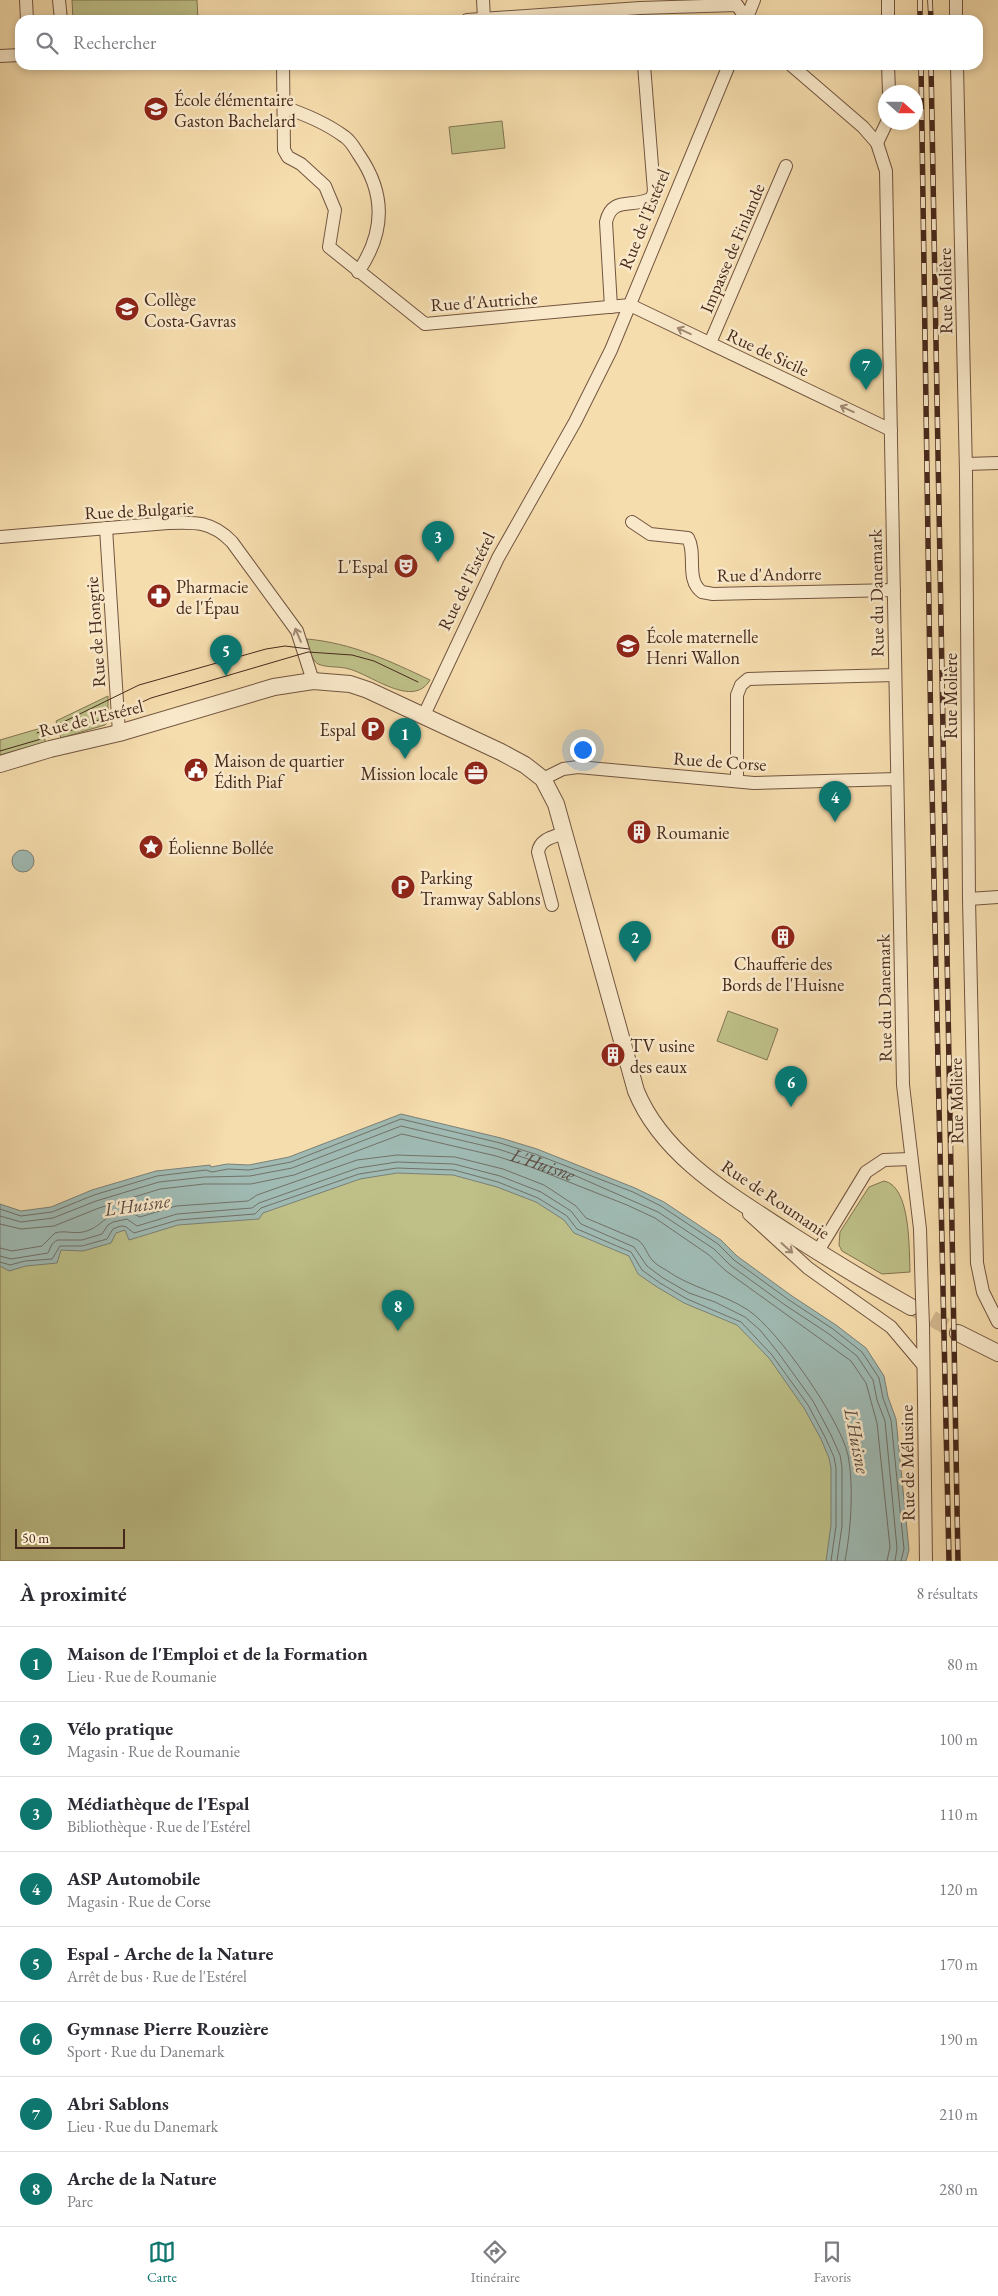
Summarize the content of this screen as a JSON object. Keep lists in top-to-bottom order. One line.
{"streets":{"street":["Rue de l'Estérel","Impasse de Finlande","Rue Molière","Rue d'Autriche","Rue de Sicile","Rue de Bulgarie","Rue d'Andorre","Rue du Danemark","Rue de Hongrie","Rue de Corse","Rue de Roumanie","Rue de Mélusine"]},"crossings":[["Rue de l'Estérel","Rue d'Autriche"],["Rue de l'Estérel","Rue de Sicile"],["Rue de l'Estérel","Rue de Bulgarie"],["Rue de l'Estérel","Rue de Hongrie"],["Rue de l'Estérel","Rue de Roumanie"],["Impasse de Finlande","Rue de Sicile"],["Rue d'Autriche","Rue de Sicile"],["Rue de Sicile","Rue du Danemark"],["Rue de Bulgarie","Rue de Hongrie"],["Rue d'Andorre","Rue du Danemark"],["Rue du Danemark","Rue de Corse"],["Rue du Danemark","Rue de Roumanie"],["Rue du Danemark","Rue de Mélusine"],["Rue de Corse","Rue de Roumanie"]],"one_way":["Rue de Sicile","Rue de Bulgarie"],"water":["L'Huisne"],"places":{"school or university":["École élémentaire Gaston Bachelard","Collège Costa-Gavras","École maternelle Henri Wallon"],"theatre":["L'Espal"],"pharmacy":["Pharmacie de l'Épau"],"parking":["Espal","Parking Tramway Sablons"],"public building":["Maison de quartier Édith Piaf"],"office":["Mission locale"],"building":["Roumanie","Chaufferie des Bords de l'Huisne","TV usine des eaux"],"place":["Éolienne Bollée"]},"scale_bar":"50 m","north":"right","page":{"search":"Rechercher","pins":["7","3","5","1","4","2","6","8"],"scale":"50 m","heading":["À proximité","8 résultats"],"list":[{"mark":"1","name":"Maison de l'Emploi et de la Formation","note":"Lieu · Rue de Roumanie","value":"80 m"},{"mark":"2","name":"Vélo pratique","note":"Magasin · Rue de Roumanie","value":"100 m"},{"mark":"3","name":"Médiathèque de l'Espal","note":"Bibliothèque · Rue de l'Estérel","value":"110 m"},{"mark":"4","name":"ASP Automobile","note":"Magasin · Rue de Corse","value":"120 m"},{"mark":"5","name":"Espal - Arche de la Nature","note":"Arrêt de bus · Rue de l'Estérel","value":"170 m"},{"mark":"6","name":"Gymnase Pierre Rouzière","note":"Sport · Rue du Danemark","value":"190 m"},{"mark":"7","name":"Abri Sablons","note":"Lieu · Rue du Danemark","value":"210 m"},{"mark":"8","name":"Arche de la Nature","note":"Parc","value":"280 m"}],"nav":["Carte","Itinéraire","Favoris"]}}
